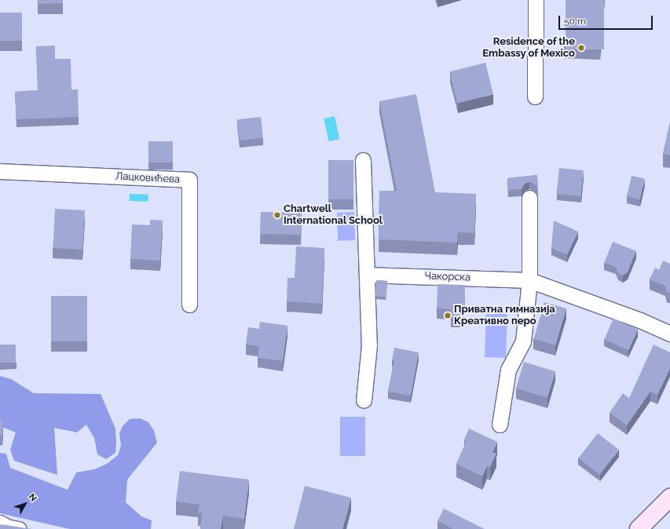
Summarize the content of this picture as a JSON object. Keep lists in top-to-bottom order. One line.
{"streets":{"street":["Лацковићева","Чакорска"]},"places":["Residence of the Embassy of Mexico","Chartwell International School","Приватна гимназија Креативно перо"],"scale_bar":"50 m","north":"top right"}
